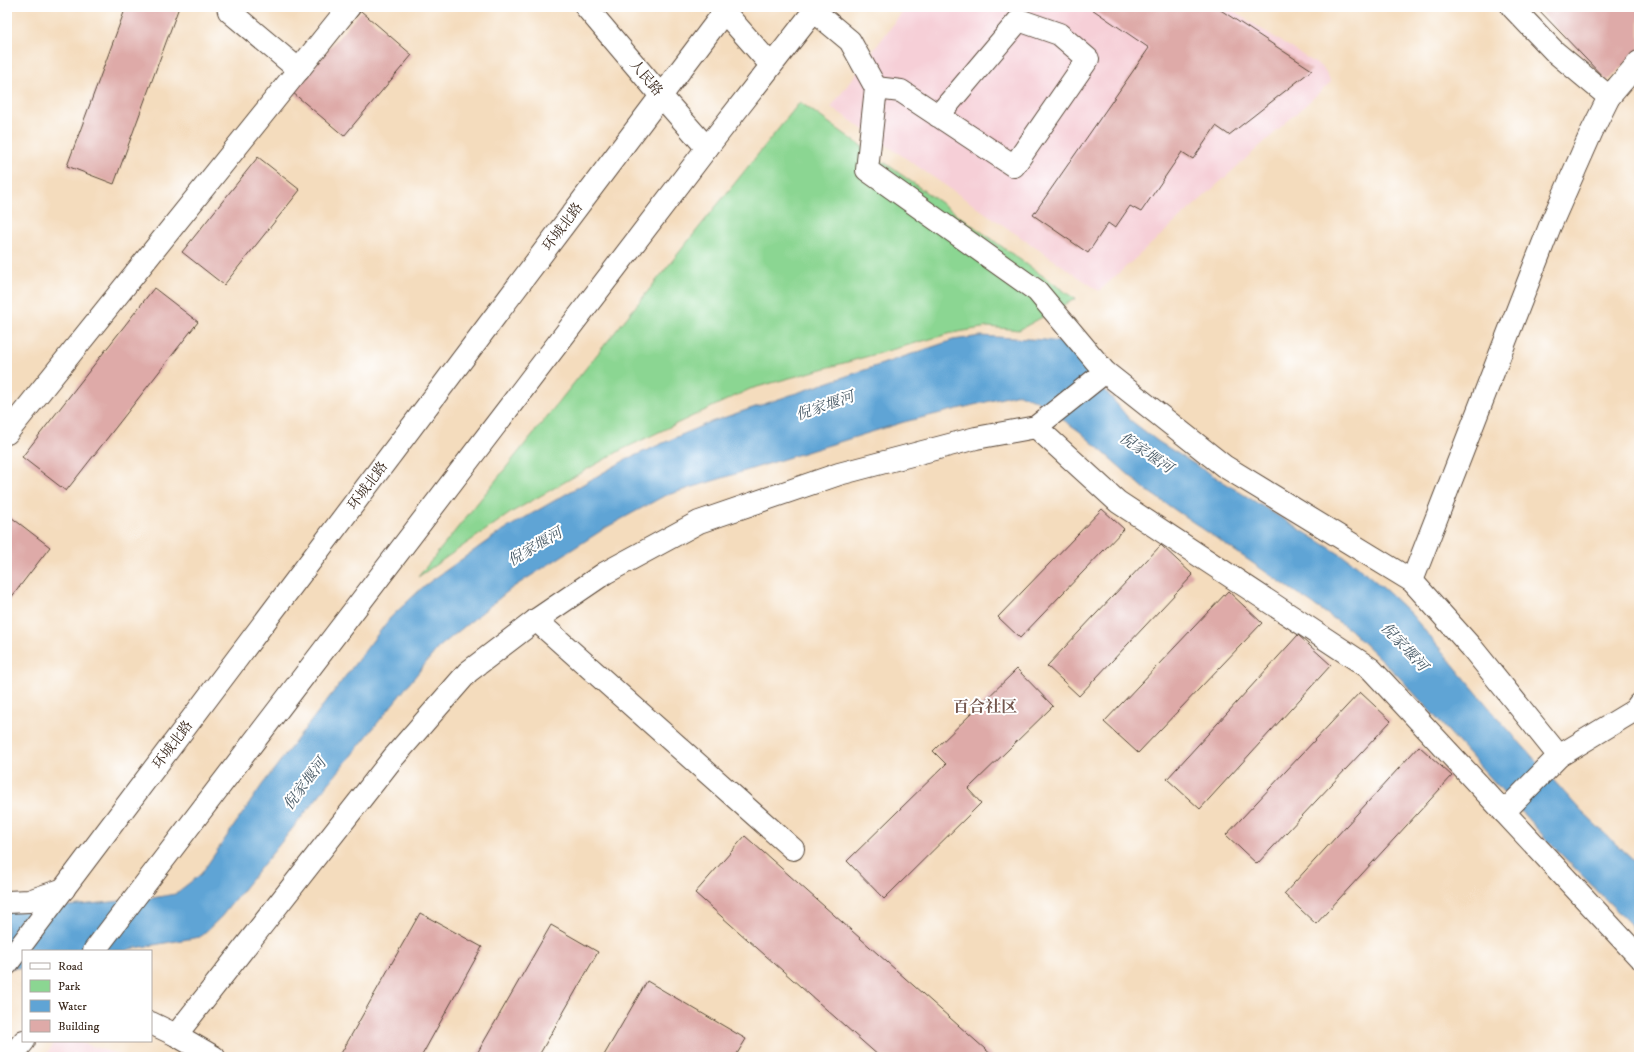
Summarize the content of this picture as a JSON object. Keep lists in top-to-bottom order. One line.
{"streets":{"street":["人民路","环城北路"]},"crossings":[["人民路","环城北路"]],"districts":["百合社区"],"water":["倪家堰河"],"legend":["Road","Park","Water","Building"]}
